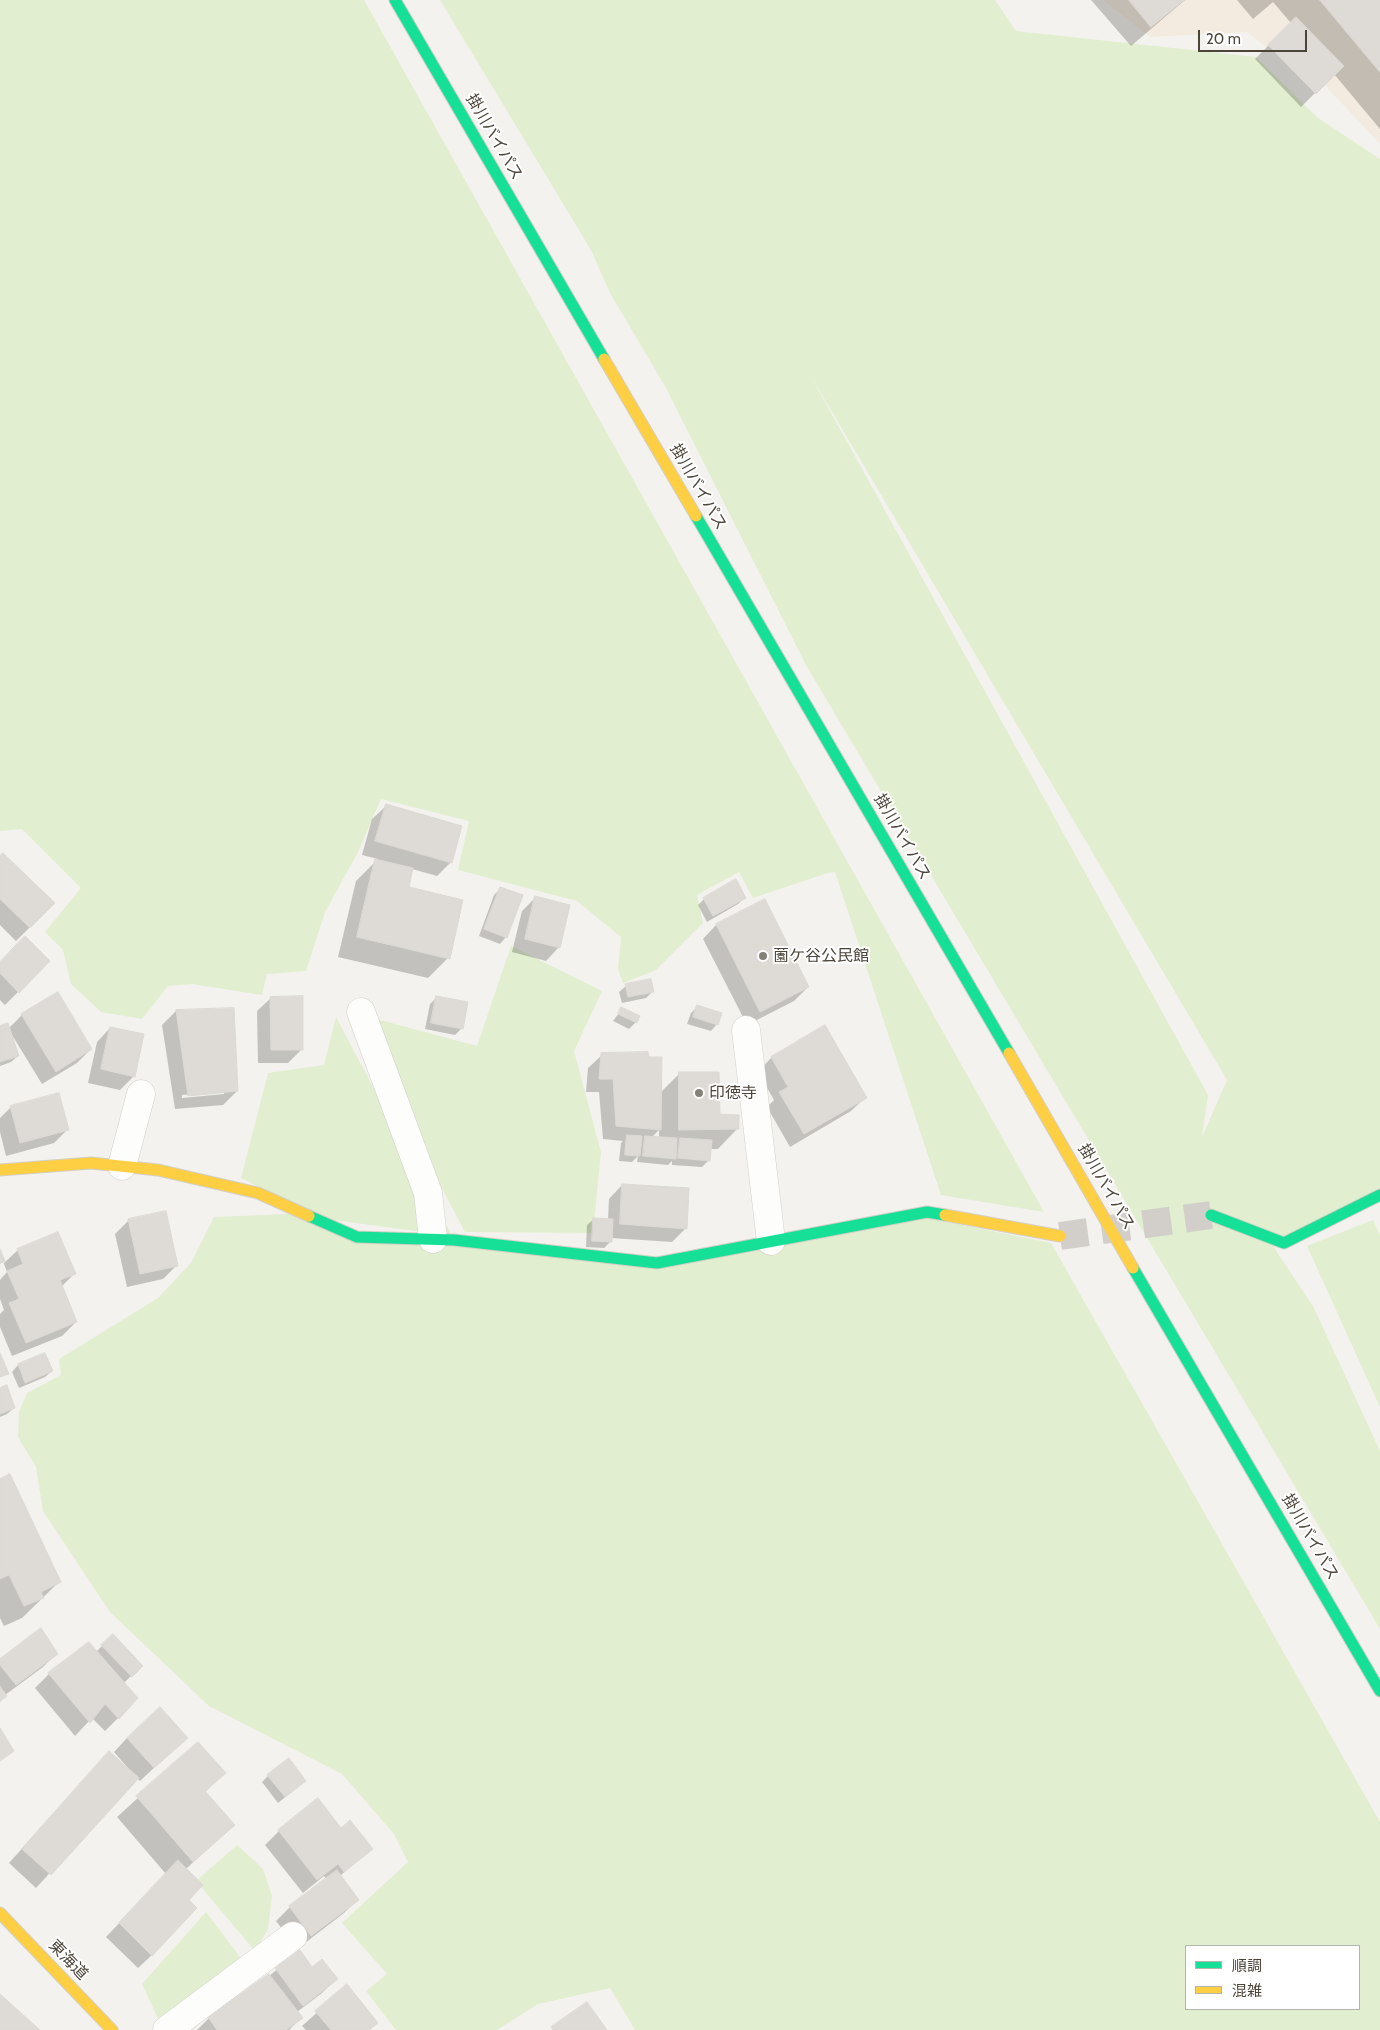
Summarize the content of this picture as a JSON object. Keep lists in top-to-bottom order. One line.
{"streets":{"main road":["掛川バイパス","東海道"]},"places":["薗ケ谷公民館","印徳寺"],"legend":["順調","混雑"],"scale_bar":"20 m"}
